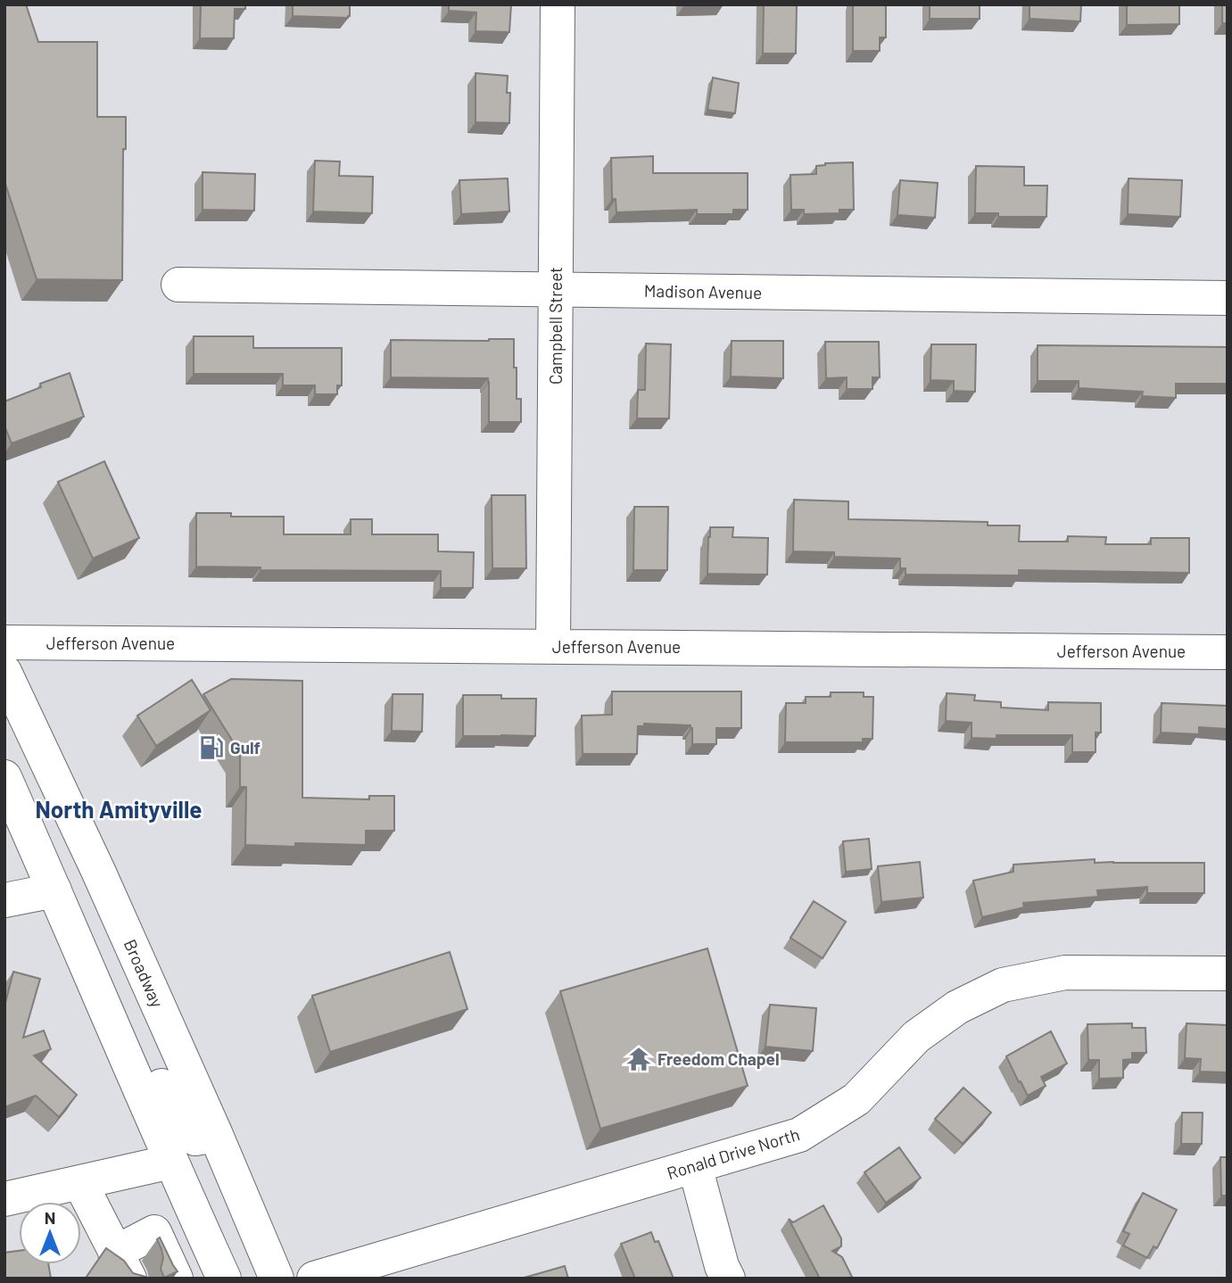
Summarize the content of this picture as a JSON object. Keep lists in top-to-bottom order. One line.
{"streets":{"street":["Madison Avenue","Campbell Street","Jefferson Avenue","Broadway","Ronald Drive North"]},"crossings":[["Madison Avenue","Campbell Street"],["Campbell Street","Jefferson Avenue"]],"districts":["North Amityville"],"places":{"fuel station":["Gulf"],"temple":["Freedom Chapel"]},"north":"top"}
